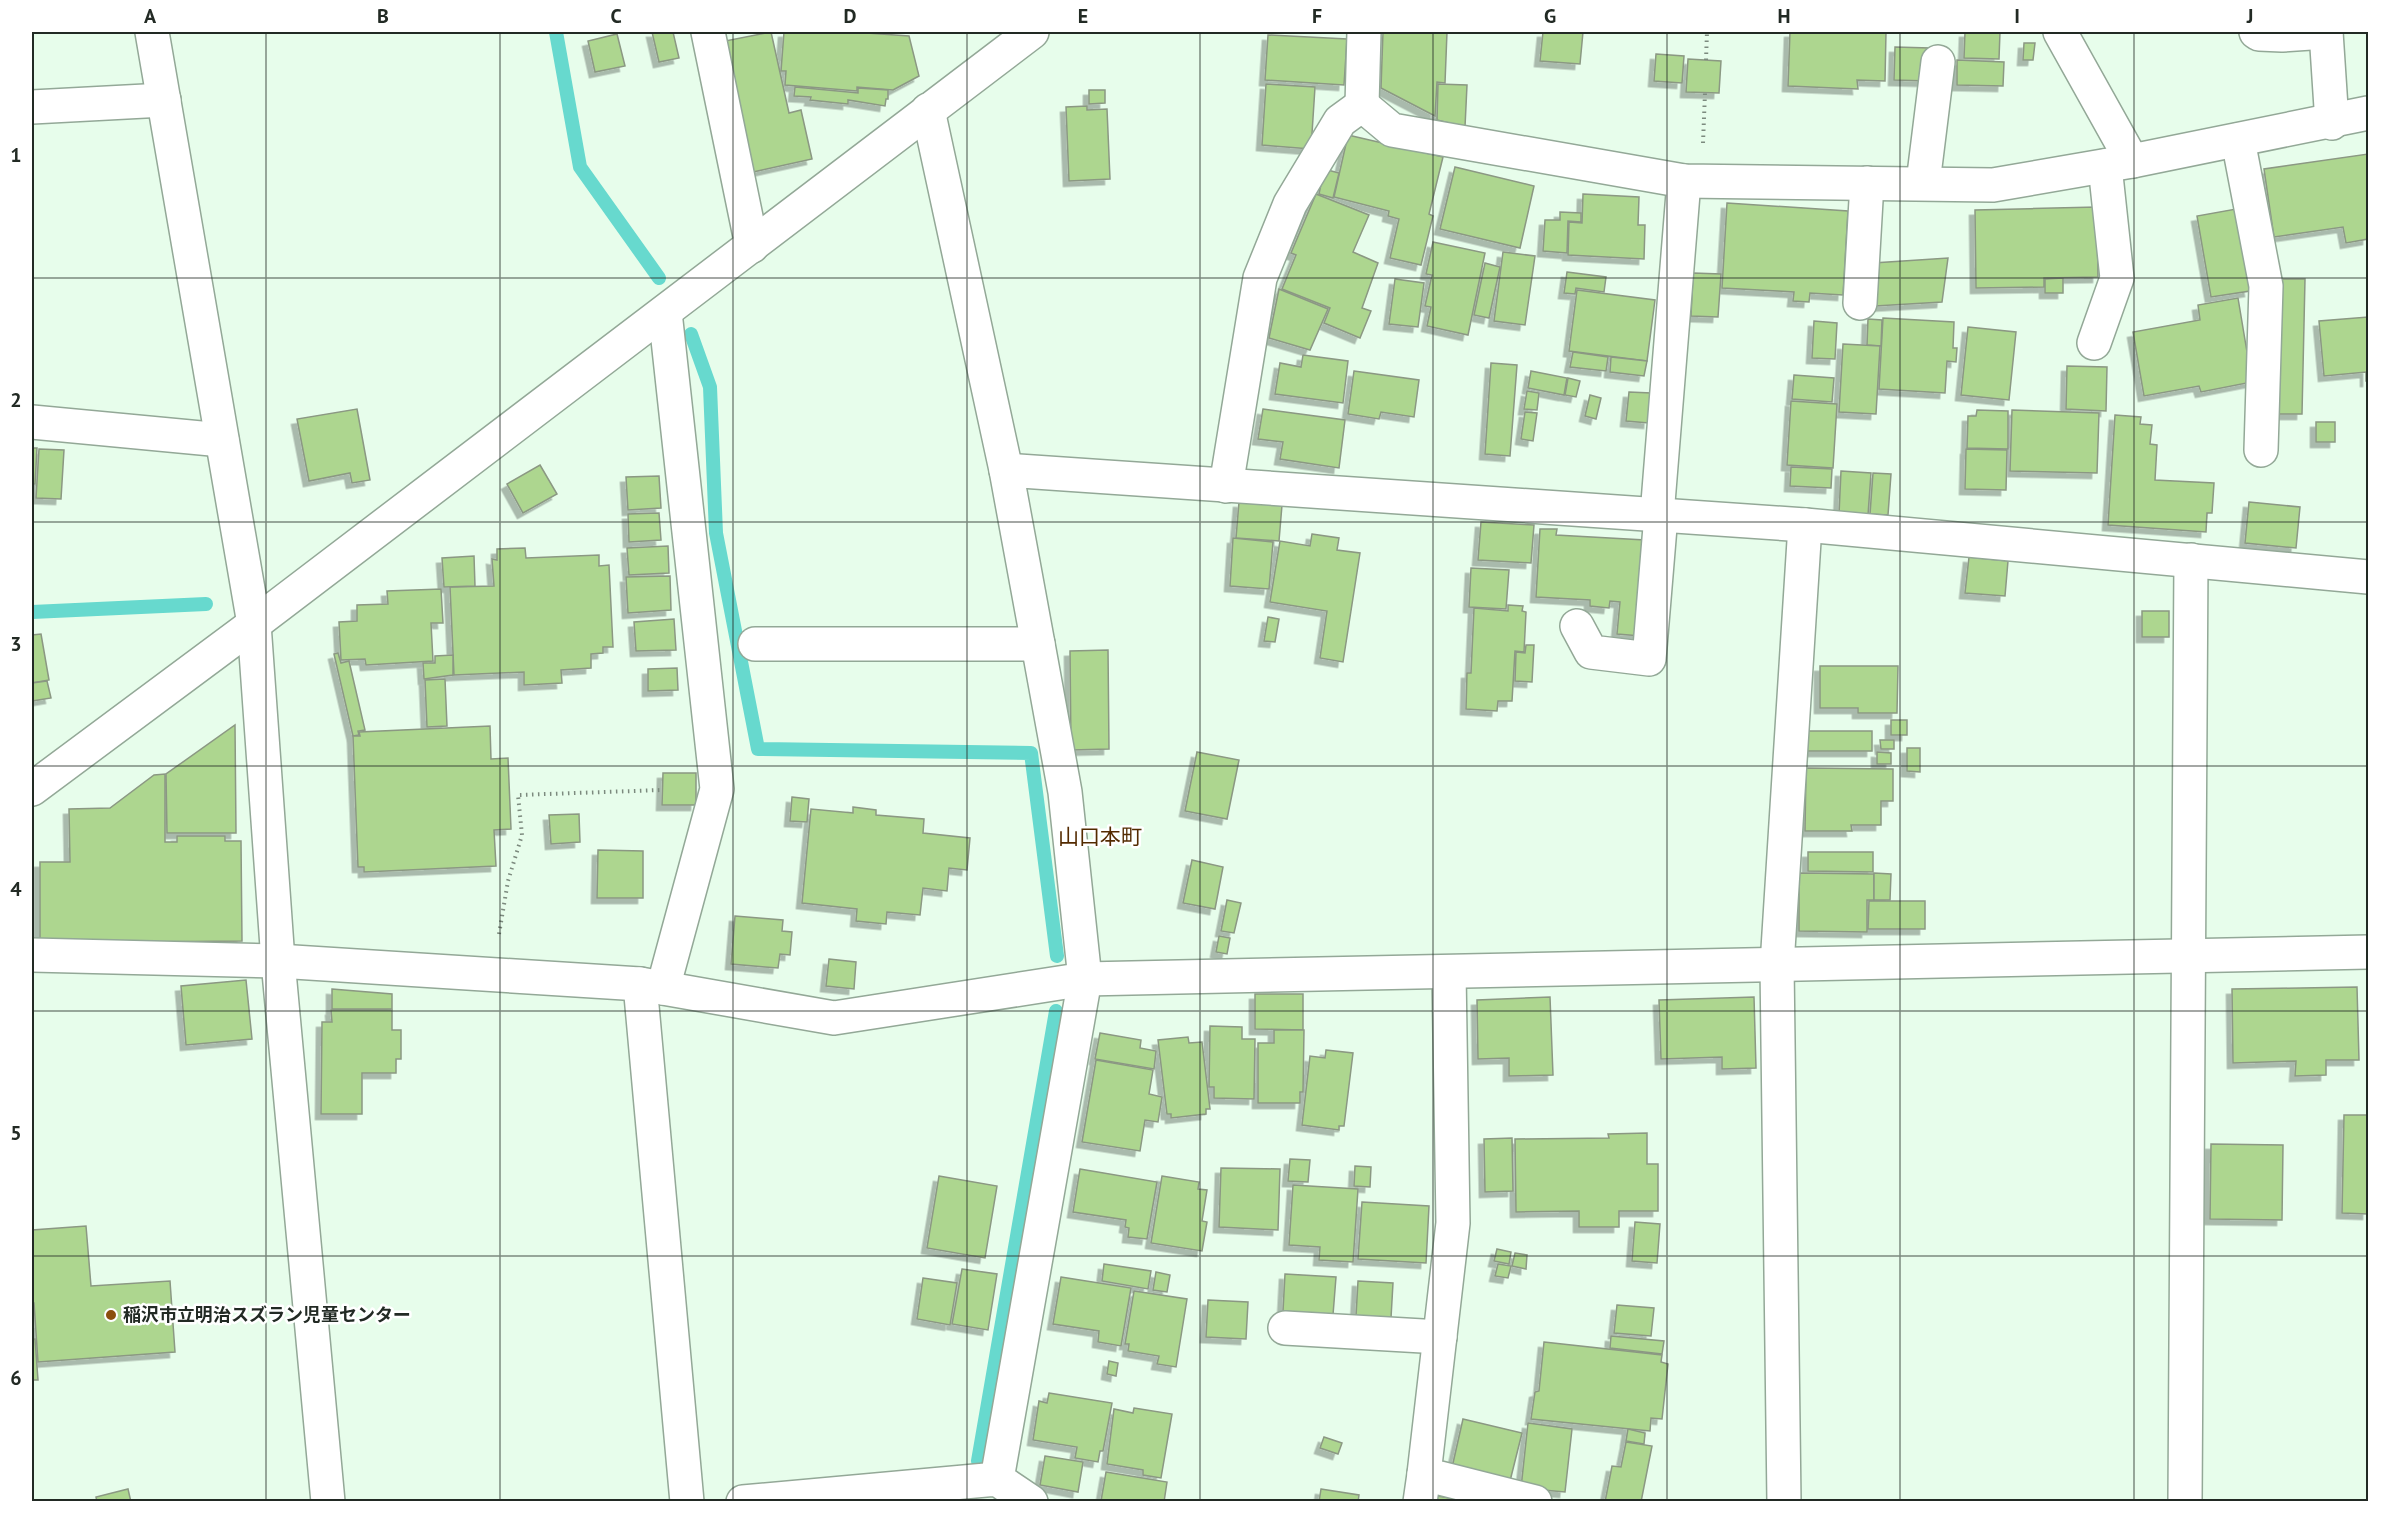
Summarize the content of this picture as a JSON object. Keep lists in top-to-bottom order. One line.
{"districts":["山口本町"],"places":["稲沢市立明治スズラン児童センター"],"grid":{"columns":["A","B","C","D","E","F","G","H","I","J"],"rows":["1","2","3","4","5","6"]}}
